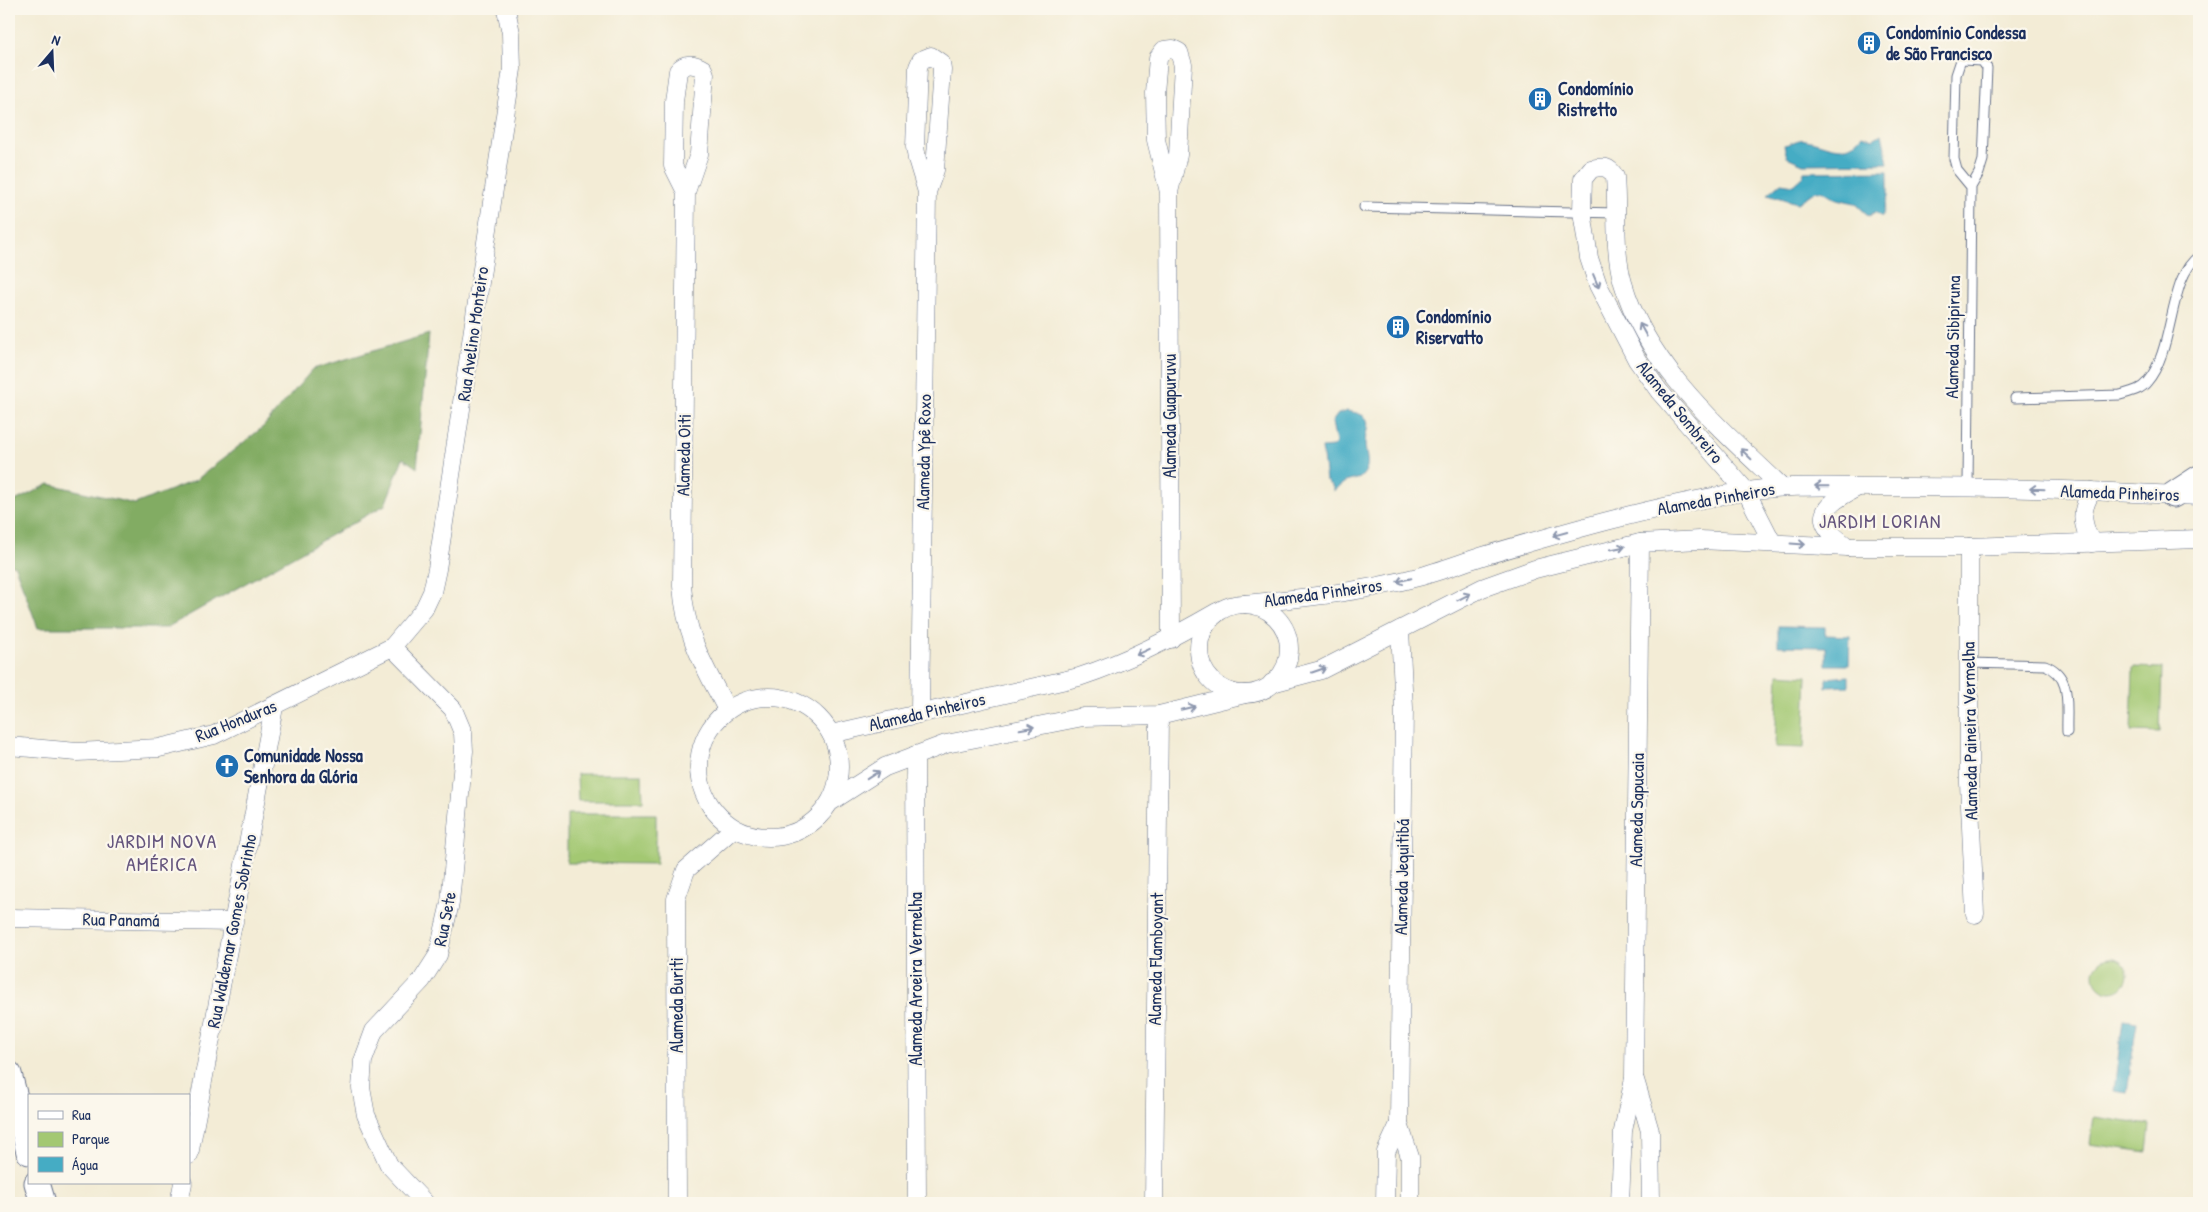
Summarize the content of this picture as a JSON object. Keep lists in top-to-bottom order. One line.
{"streets":{"street":["Rua Avelino Monteiro","Alameda Sombreiro","Alameda Guapuruvu","Alameda Ypê Roxo","Alameda Oiti","Alameda Pinheiros","Rua Honduras","Alameda Paineira Vermelha","Alameda Sapucaia","Alameda Jequitibá","Rua Sete","Rua Panamá","Rua Waldemar Gomes Sobrinho","Alameda Flamboyant","Alameda Aroeira Vermelha","Alameda Buriti"],"lane":["Alameda Sibipiruna"]},"crossings":[["Rua Avelino Monteiro","Rua Honduras"],["Rua Avelino Monteiro","Rua Sete"],["Alameda Sibipiruna","Alameda Pinheiros"],["Alameda Sombreiro","Alameda Pinheiros"],["Alameda Guapuruvu","Alameda Pinheiros"],["Alameda Ypê Roxo","Alameda Pinheiros"],["Alameda Oiti","Alameda Pinheiros"],["Alameda Oiti","Alameda Buriti"],["Alameda Pinheiros","Alameda Paineira Vermelha"],["Alameda Pinheiros","Alameda Sapucaia"],["Alameda Pinheiros","Alameda Jequitibá"],["Alameda Pinheiros","Alameda Flamboyant"],["Alameda Pinheiros","Alameda Aroeira Vermelha"],["Alameda Pinheiros","Alameda Buriti"],["Rua Honduras","Rua Sete"],["Rua Honduras","Rua Waldemar Gomes Sobrinho"],["Rua Panamá","Rua Waldemar Gomes Sobrinho"]],"districts":["JARDIM LORIAN","JARDIM NOVA AMÉRICA"],"places":{"building":["Condomínio Condessa de São Francisco","Condomínio Ristretto","Condomínio Riservatto"],"church":["Comunidade Nossa Senhora da Glória"]},"legend":["Rua","Parque","Água"],"north":"top"}
